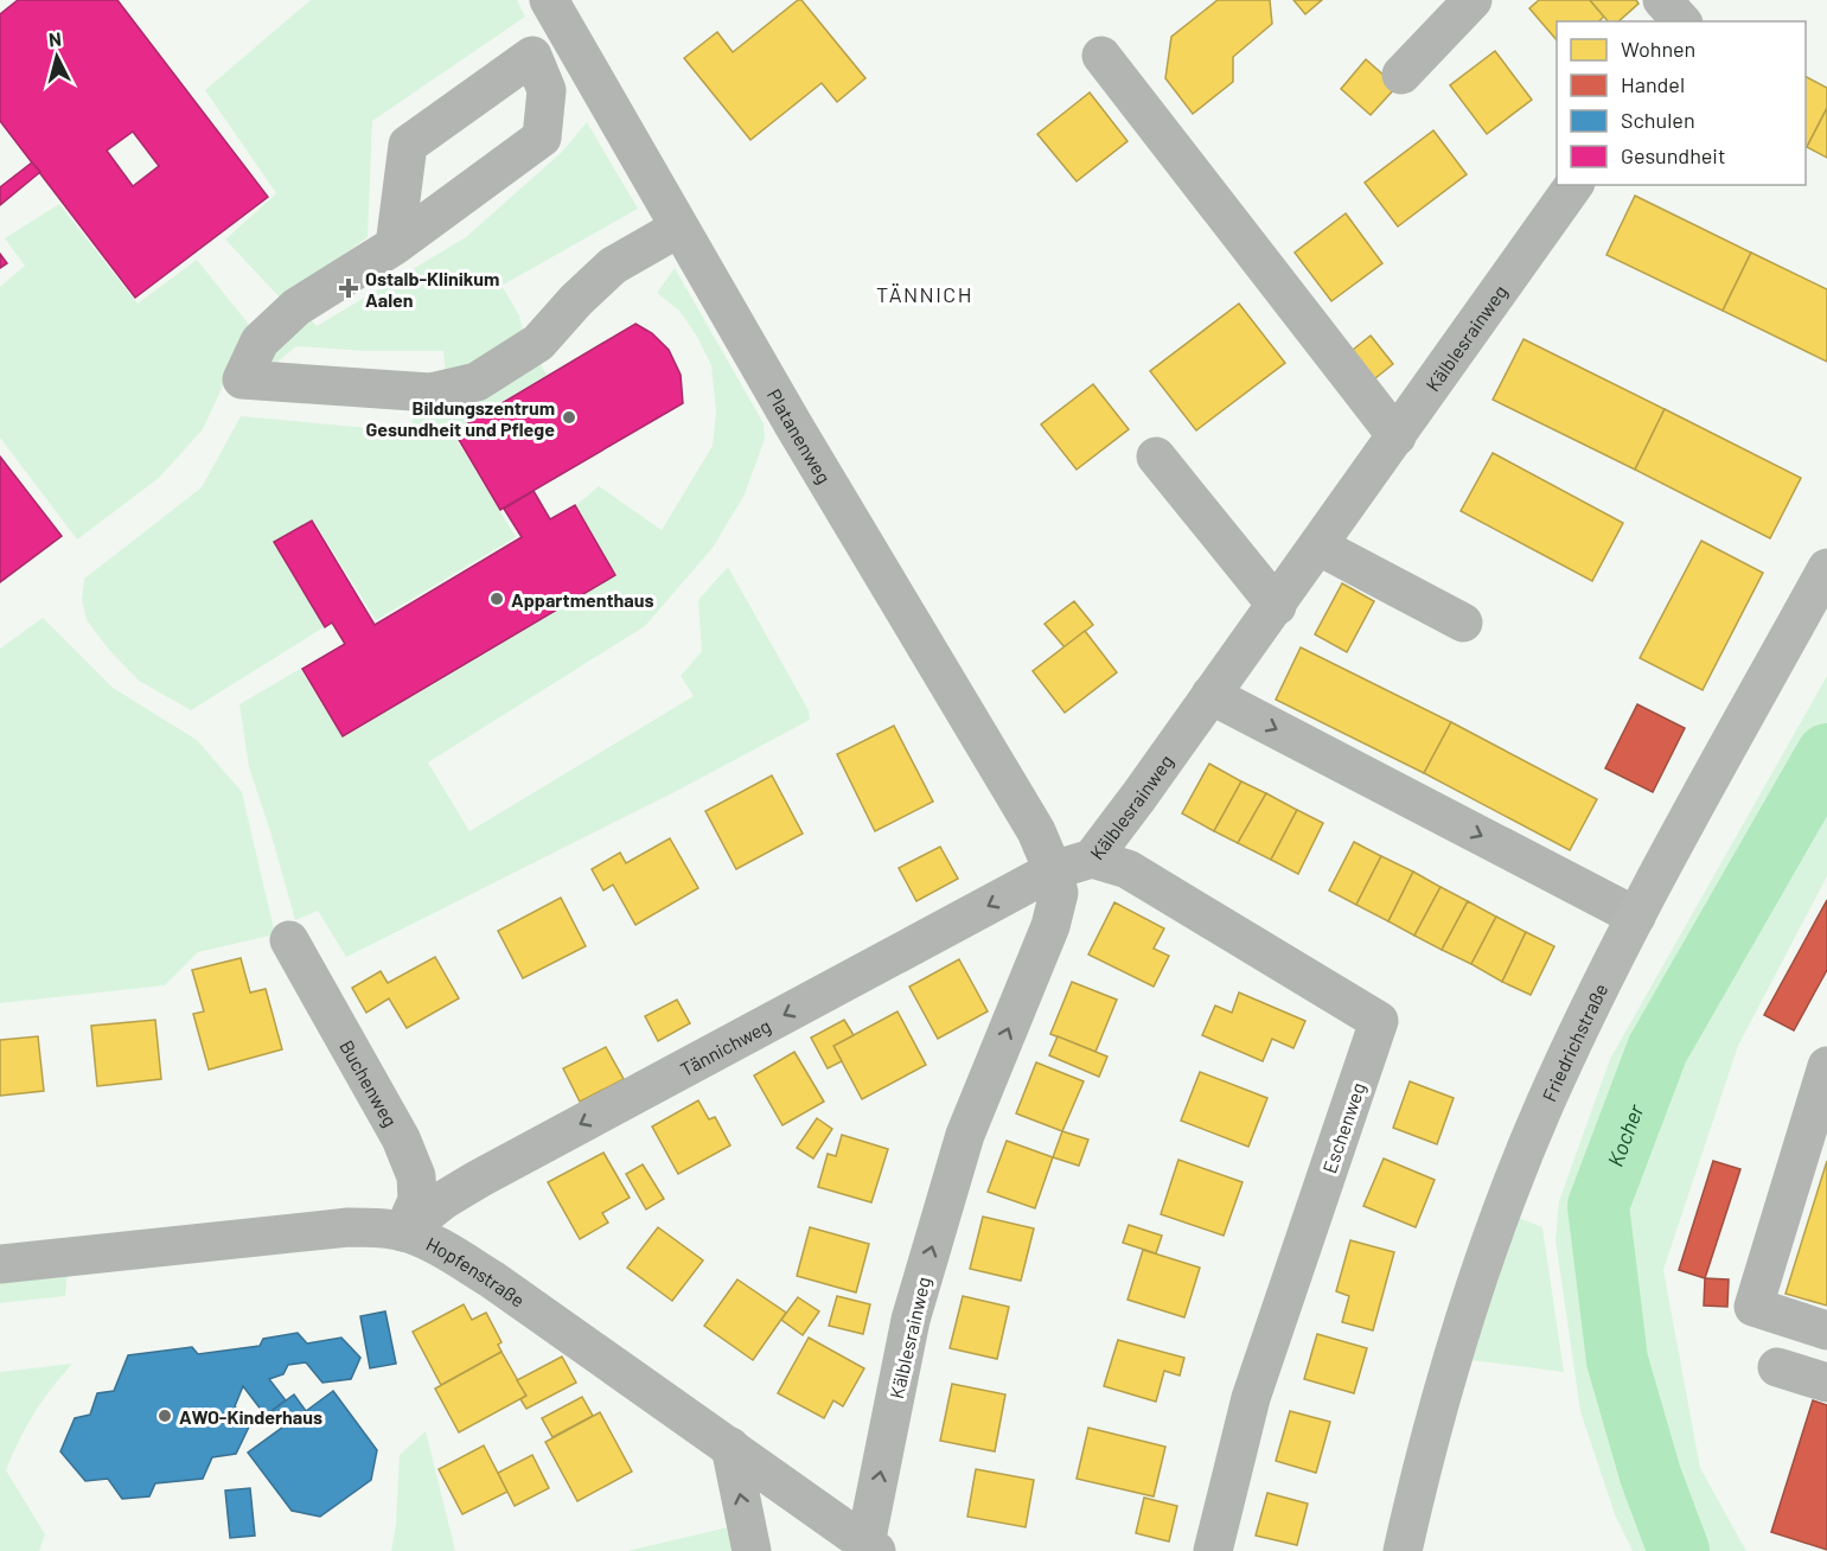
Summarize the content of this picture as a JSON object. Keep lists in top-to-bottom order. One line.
{"streets":{"main road":["Friedrichstraße"],"street":["Kälblesrainweg","Platanenweg","Tännichweg","Buchenweg","Eschenweg","Hopfenstraße"]},"crossings":[["Kälblesrainweg","Platanenweg"],["Kälblesrainweg","Tännichweg"],["Kälblesrainweg","Eschenweg"],["Kälblesrainweg","Hopfenstraße"],["Platanenweg","Tännichweg"],["Tännichweg","Buchenweg"],["Tännichweg","Hopfenstraße"],["Buchenweg","Hopfenstraße"]],"one_way":["Kälblesrainweg","Tännichweg"],"districts":["TÄNNICH"],"water":["Kocher"],"places":{"health":["Ostalb-Klinikum Aalen"],"other":["Bildungszentrum Gesundheit und Pflege","Appartmenthaus","AWO-Kinderhaus"]},"legend":["Wohnen","Handel","Schulen","Gesundheit"],"north":"top"}
